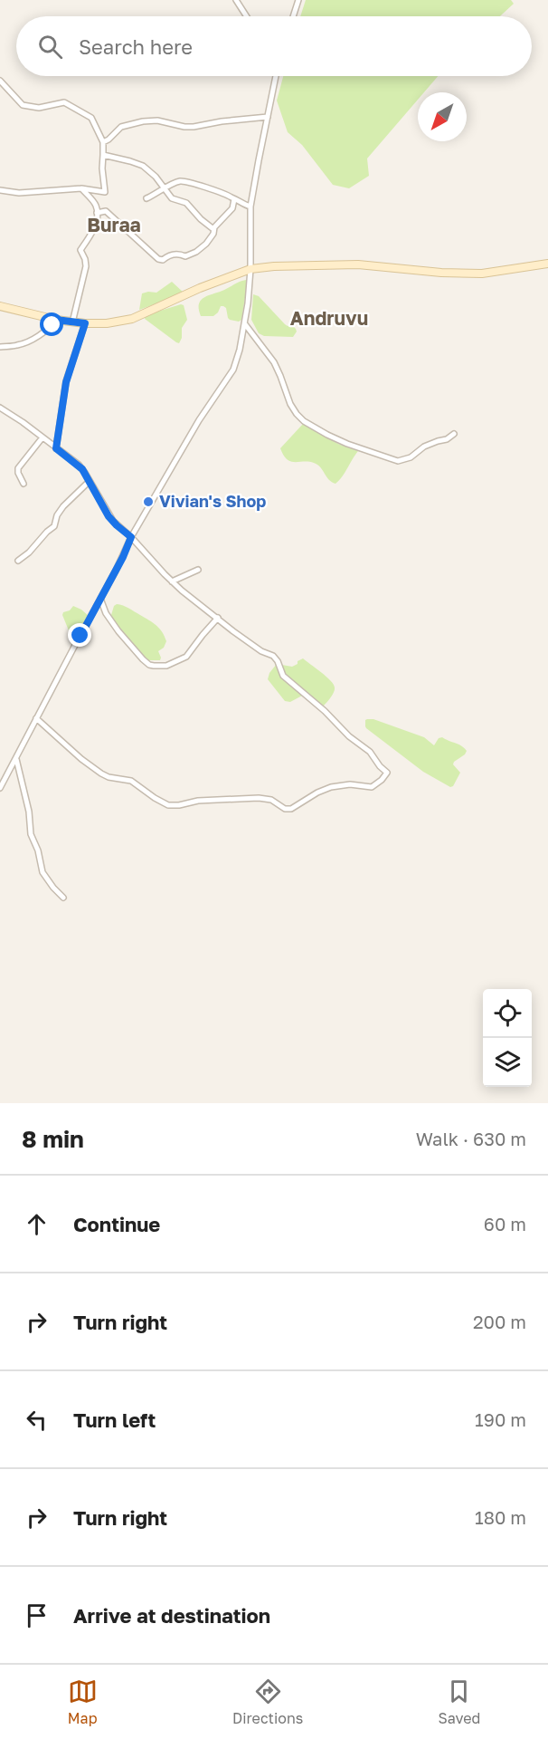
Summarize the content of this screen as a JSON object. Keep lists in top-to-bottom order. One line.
{"districts":["Buraa","Andruvu"],"places":["Vivian's Shop"],"north":"bottom left","page":{"search":"Search here","heading":["8 min","Walk · 630 m"],"list":[["Continue","60 m"],["Turn right","200 m"],["Turn left","190 m"],["Turn right","180 m"],"Arrive at destination"],"nav":["Map","Directions","Saved"]}}
